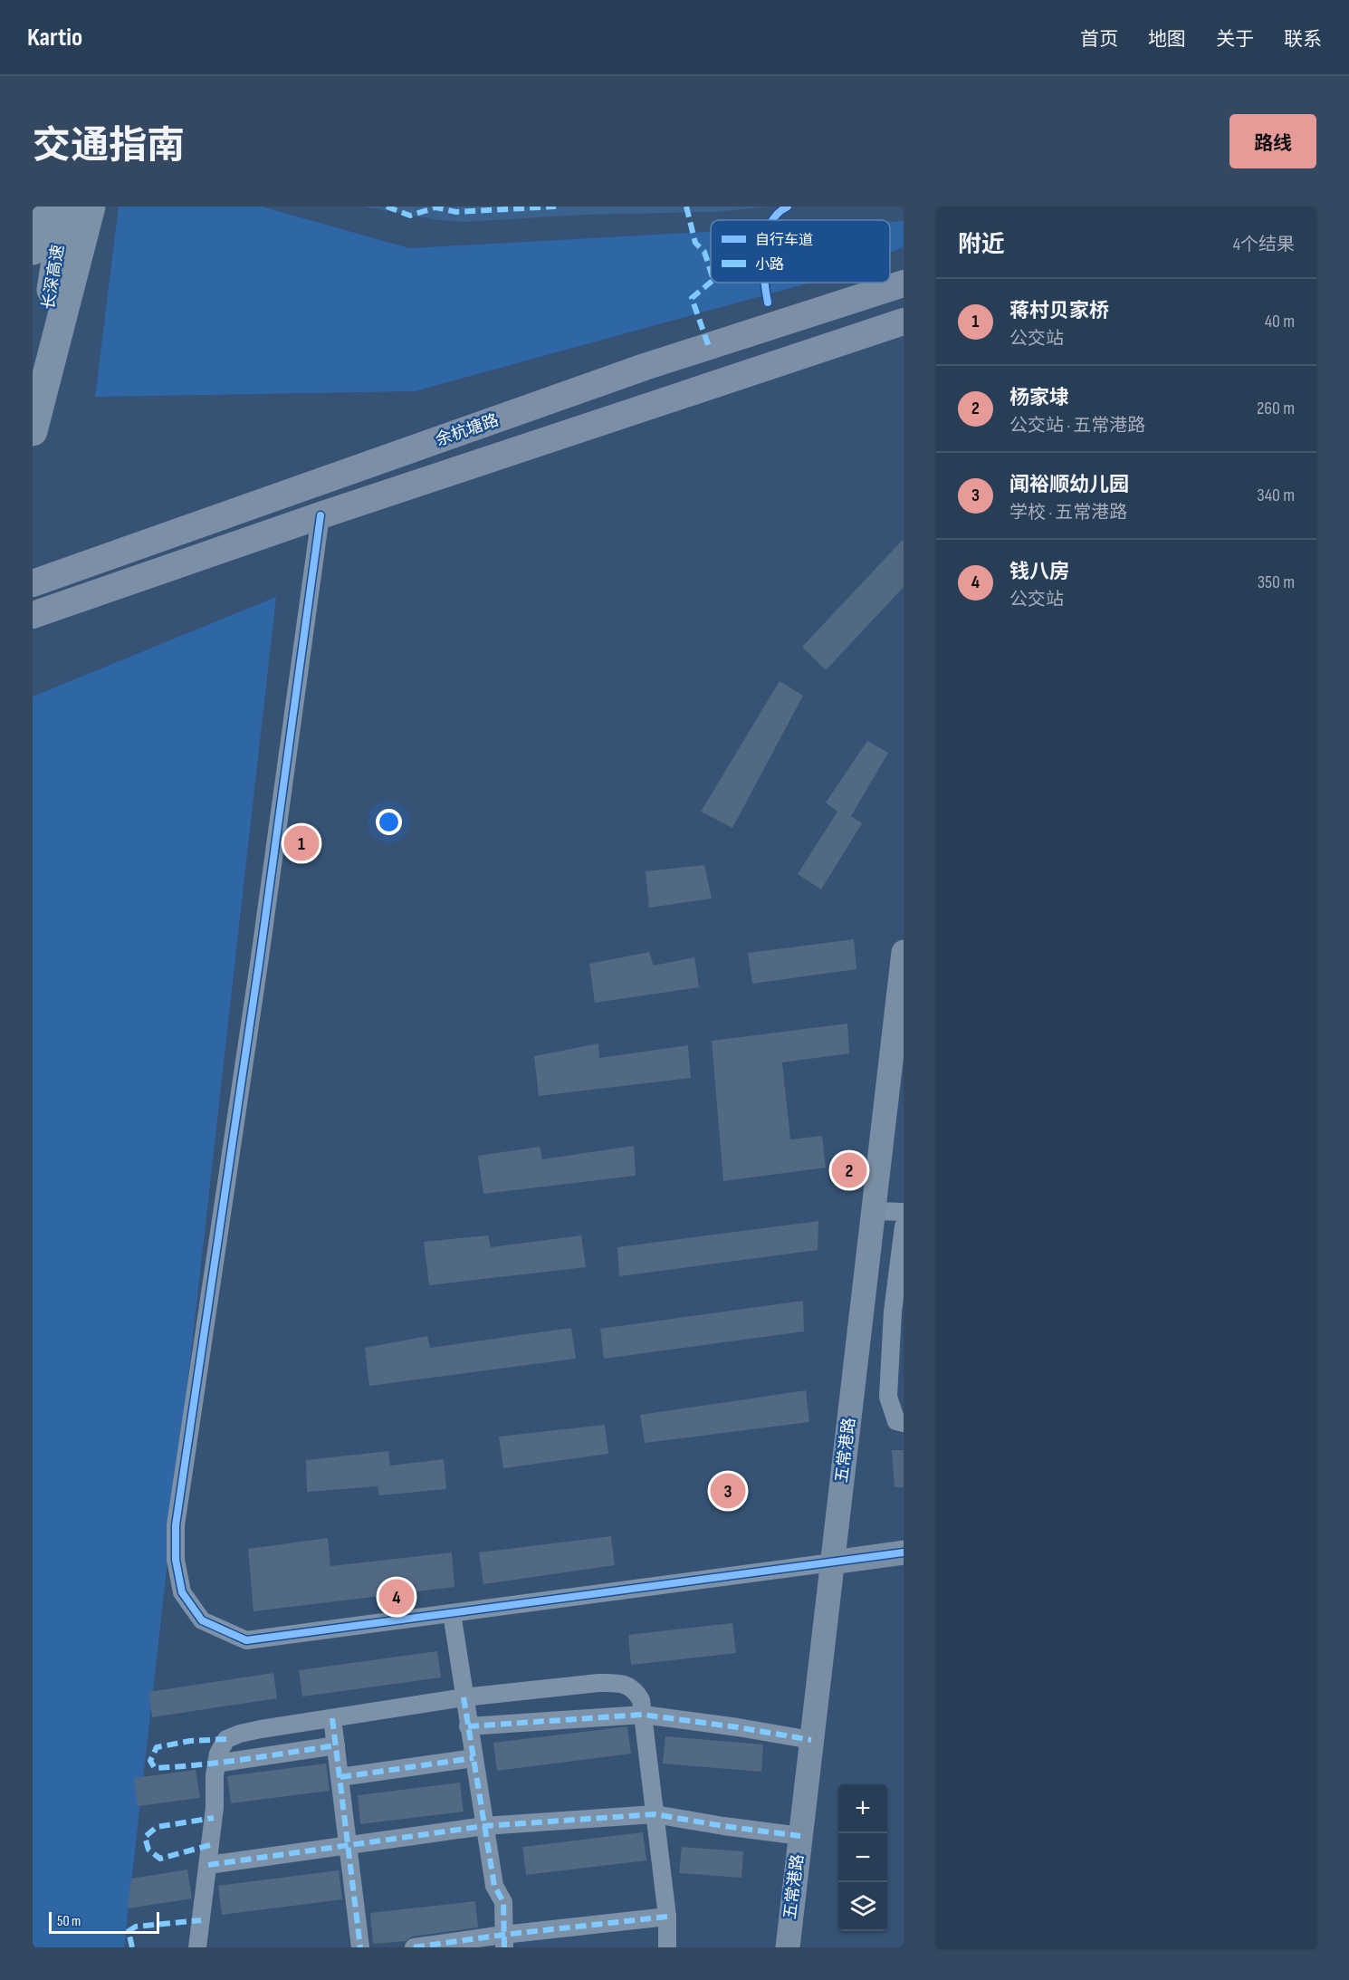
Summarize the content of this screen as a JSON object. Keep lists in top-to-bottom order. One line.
{"streets":{"highway":["长深高速"],"main road":["余杭塘路"],"street":["五常港路"]},"legend":["自行车道","小路"],"scale_bar":"50 m","page":{"header":"Kartio","nav":["首页","地图","关于","联系"],"title":"交通指南","buttons":"路线","heading":["附近","4个结果"],"list":[{"mark":"1","name":"蒋村贝家桥","note":"公交站","value":"40 m"},{"mark":"2","name":"杨家埭","note":"公交站 · 五常港路","value":"260 m"},{"mark":"3","name":"闻裕顺幼儿园","note":"学校 · 五常港路","value":"340 m"},{"mark":"4","name":"钱八房","note":"公交站","value":"350 m"}],"pins":["1","2","3","4"],"map_buttons":["+","−"],"scale":"50 m"}}
